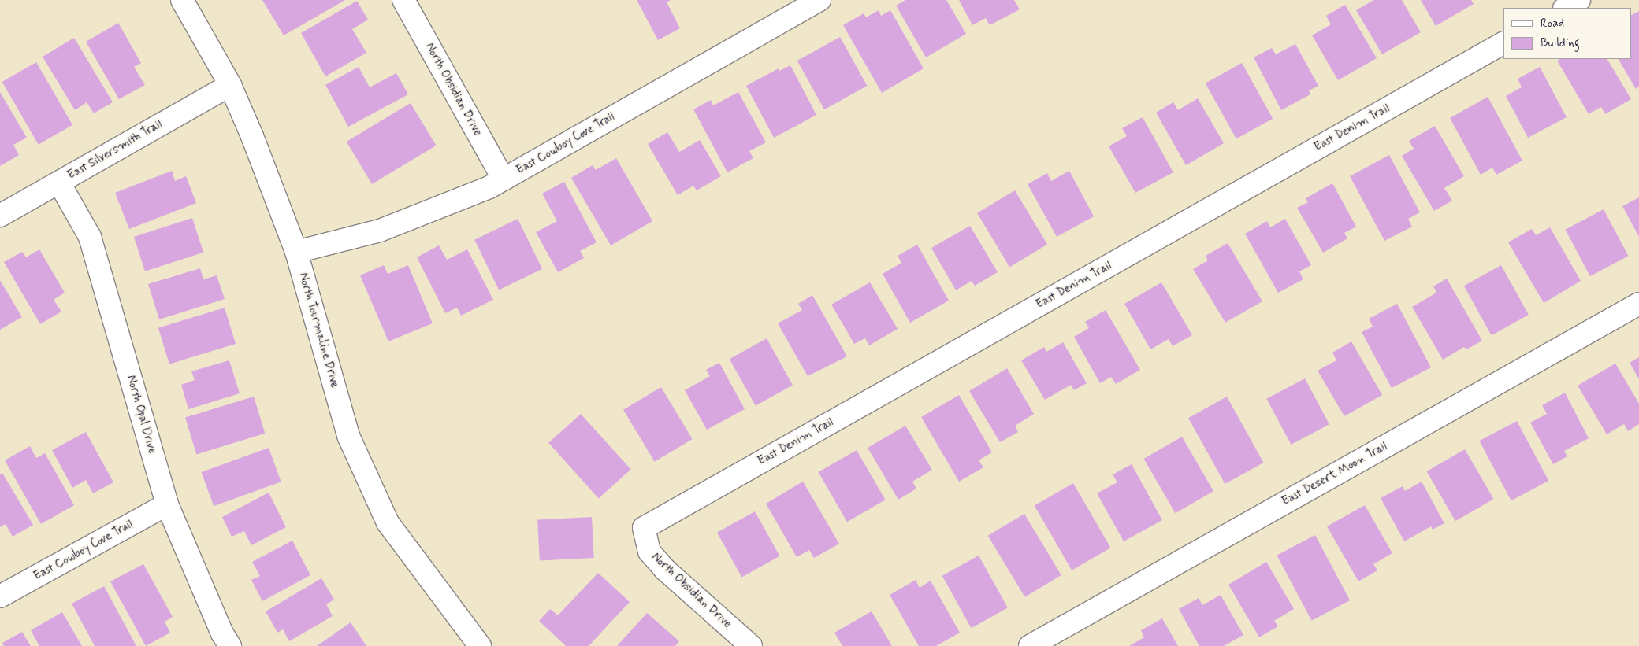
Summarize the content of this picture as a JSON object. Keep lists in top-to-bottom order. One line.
{"streets":{"street":["North Obsidian Drive","East Denim Trail","East Cowboy Cove Trail","East Silversmith Trail","North Tourmaline Drive","North Opal Drive","East Desert Moon Trail"]},"crossings":[["North Obsidian Drive","East Denim Trail"],["North Obsidian Drive","East Cowboy Cove Trail"],["East Cowboy Cove Trail","North Tourmaline Drive"],["East Cowboy Cove Trail","North Opal Drive"],["East Silversmith Trail","North Tourmaline Drive"],["East Silversmith Trail","North Opal Drive"]],"legend":["Road","Building"]}
